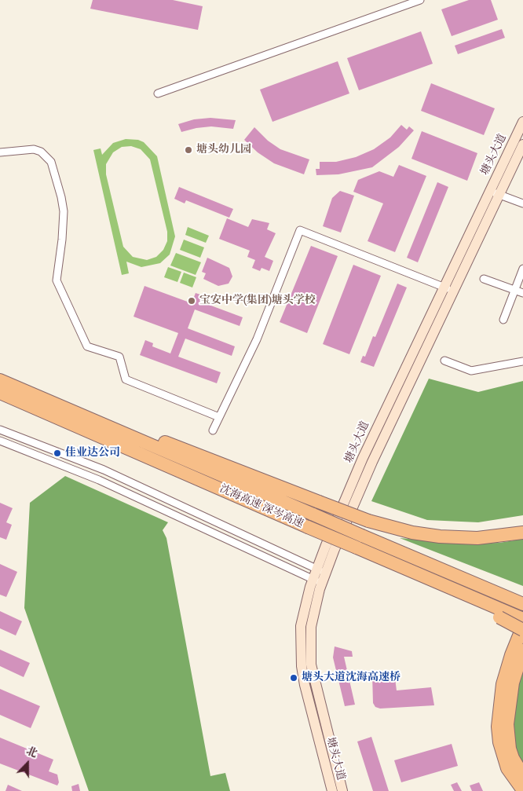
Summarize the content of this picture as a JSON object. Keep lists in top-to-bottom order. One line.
{"streets":{"highway":["沈海高速 深岑高速"],"main road":["塘头大道"]},"places":["塘头幼儿园","宝安中学(集团)塘头学校","佳业达公司","塘头大道沈海高速桥"],"north":"top"}
